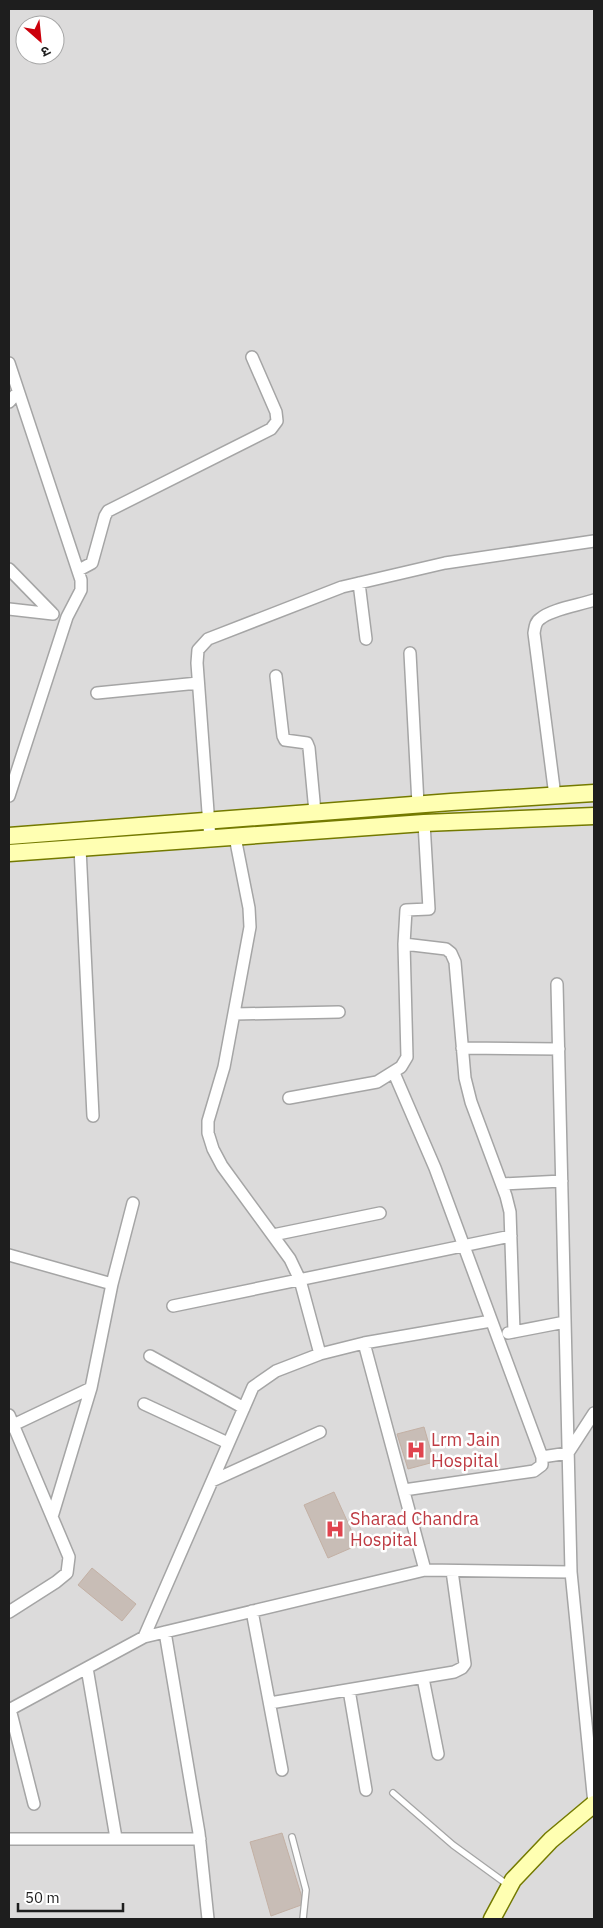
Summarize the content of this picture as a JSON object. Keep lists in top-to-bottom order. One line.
{"places":{"hospital":["Lrm Jain Hospital","Sharad Chandra Hospital"]},"scale_bar":"50 m","north":"bottom right"}
